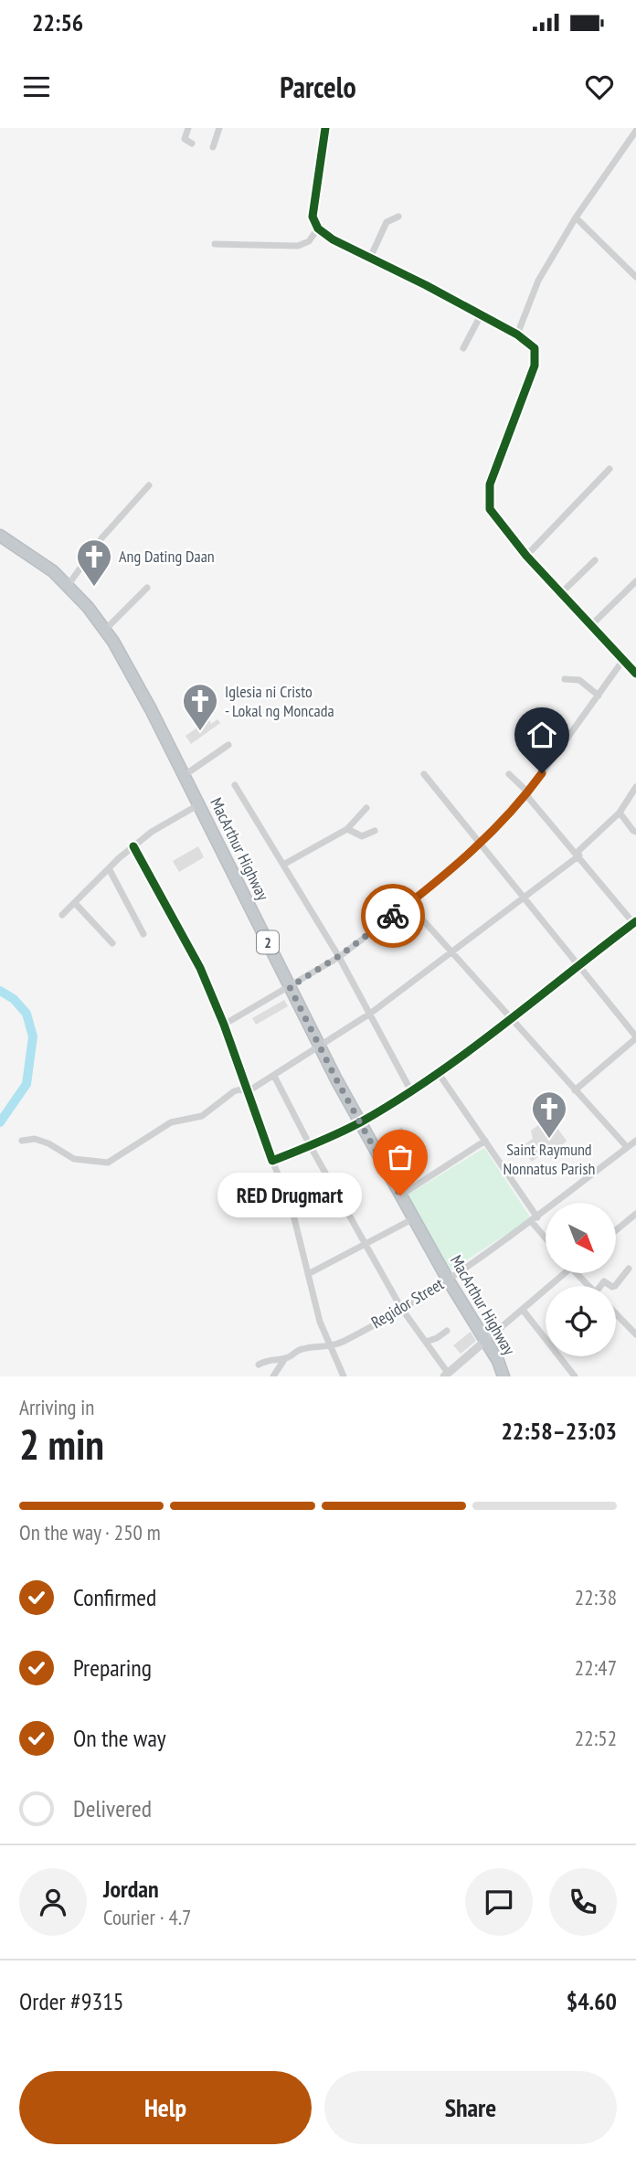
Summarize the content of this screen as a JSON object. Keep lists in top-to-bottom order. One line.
{"streets":{"highway":["MacArthur Highway","2"],"street":["Regidor Street"]},"crossings":[["MacArthur Highway","Regidor Street"]],"places":{"church":["Ang Dating Daan","Iglesia ni Cristo - Lokal ng Moncada","Saint Raymund Nonnatus Parish"],"other":["RED Drugmart"]},"north":"bottom right","page":{"status":"22:56","header":"Parcelo","bubble":"RED Drugmart","heading":["2 min","Arriving in","22:58–23:03"],"panel":["Jordan","Courier · 4.7","Order #9315","$4.60"],"bar":"On the way · 250 m","list":[["Confirmed","22:38"],["Preparing","22:47"],["On the way","22:52"],"Delivered"],"buttons":["Help","Share"]}}
